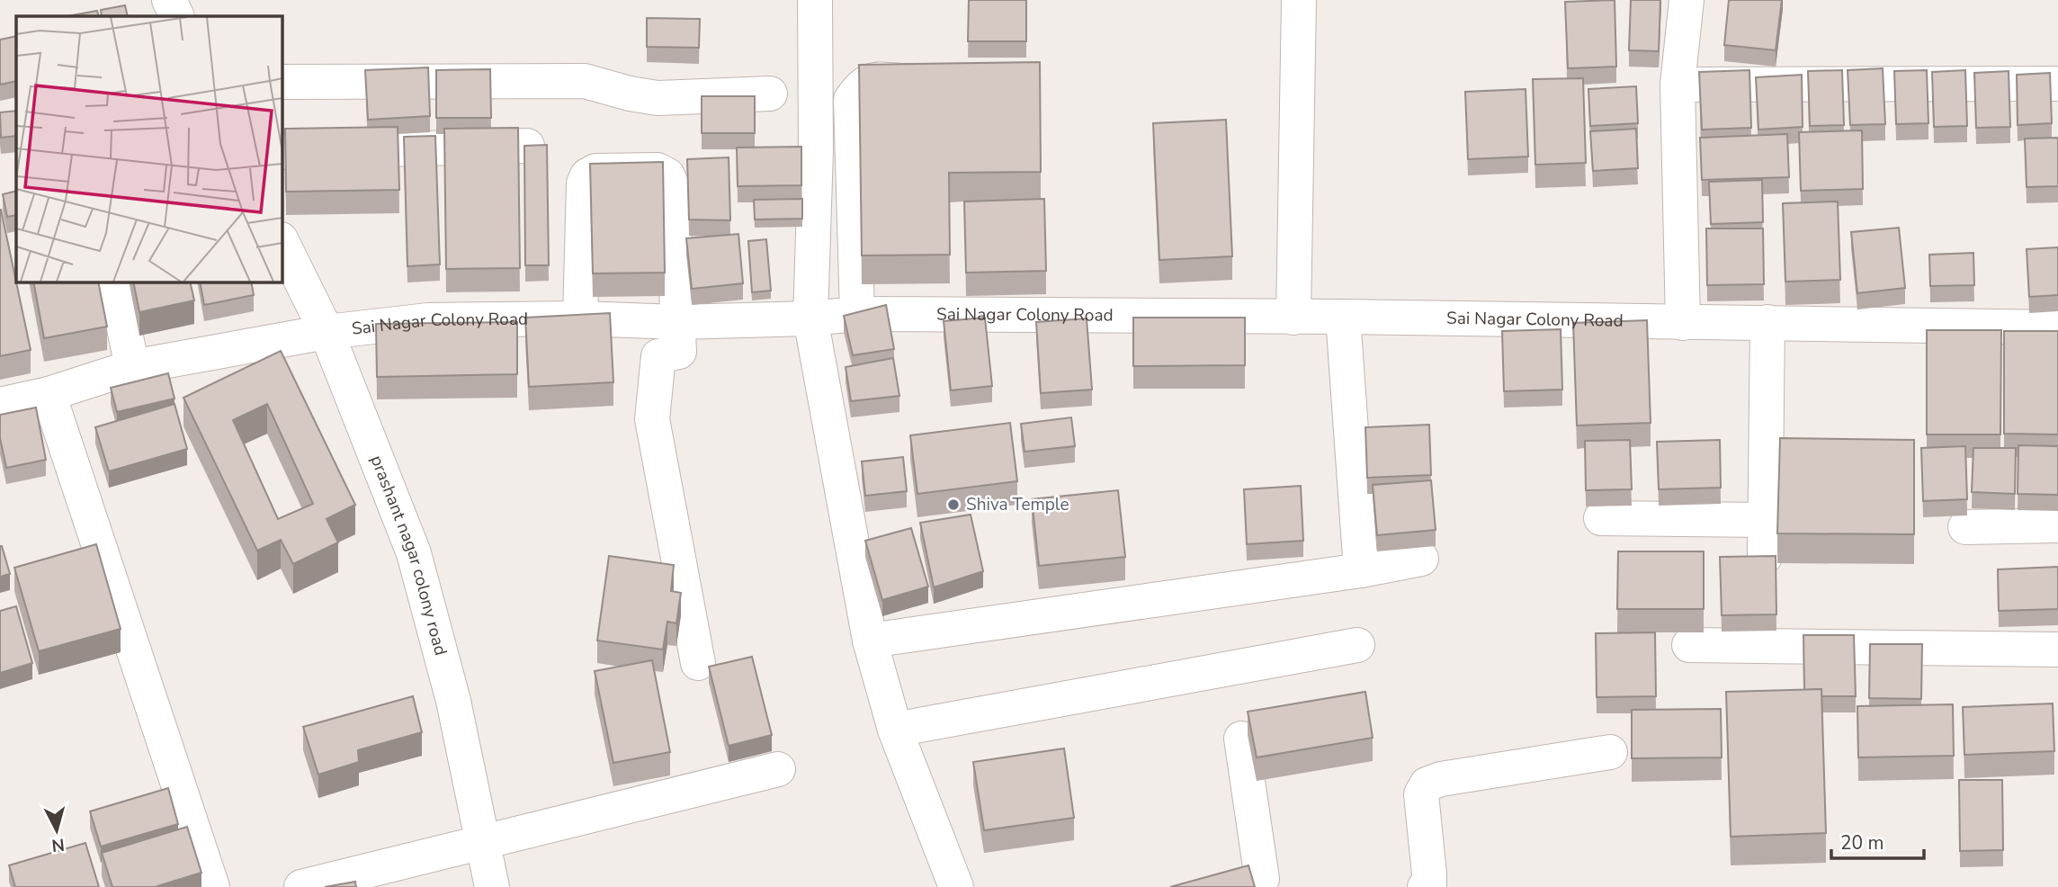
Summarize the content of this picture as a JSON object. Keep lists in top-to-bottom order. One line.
{"streets":{"street":["Sai Nagar Colony Road","prashant nagar colony road"]},"crossings":[["Sai Nagar Colony Road","prashant nagar colony road"]],"places":["Shiva Temple"],"scale_bar":"20 m","north":"bottom"}
